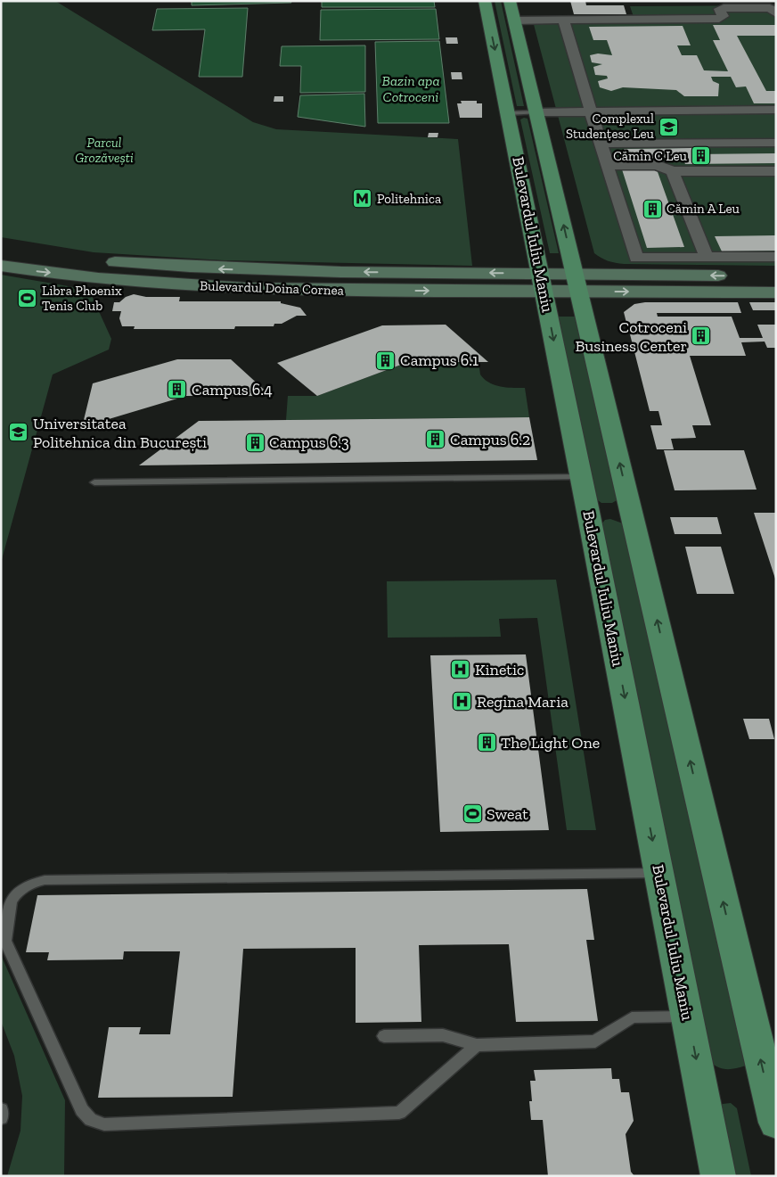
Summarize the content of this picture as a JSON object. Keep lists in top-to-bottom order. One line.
{"streets":{"main road":["Bulevardul Iuliu Maniu","Bulevardul Doina Cornea"]},"crossings":[["Bulevardul Iuliu Maniu","Bulevardul Doina Cornea"]],"water":["Bazin apa Cotroceni"],"parks":["Parcul Grozăvești"],"places":{"school or university":["Complexul Studențesc Leu","Universitatea Politehnica din București"],"building":["Cămin C Leu","Cămin A Leu","Cotroceni Business Center","Campus 6.1","Campus 6.4","Campus 6.2","Campus 6.3","The Light One"],"metro station":["Politehnica"],"sports":["Libra Phoenix Tenis Club","Sweat"],"hospital":["Kinetic","Regina Maria"]}}
